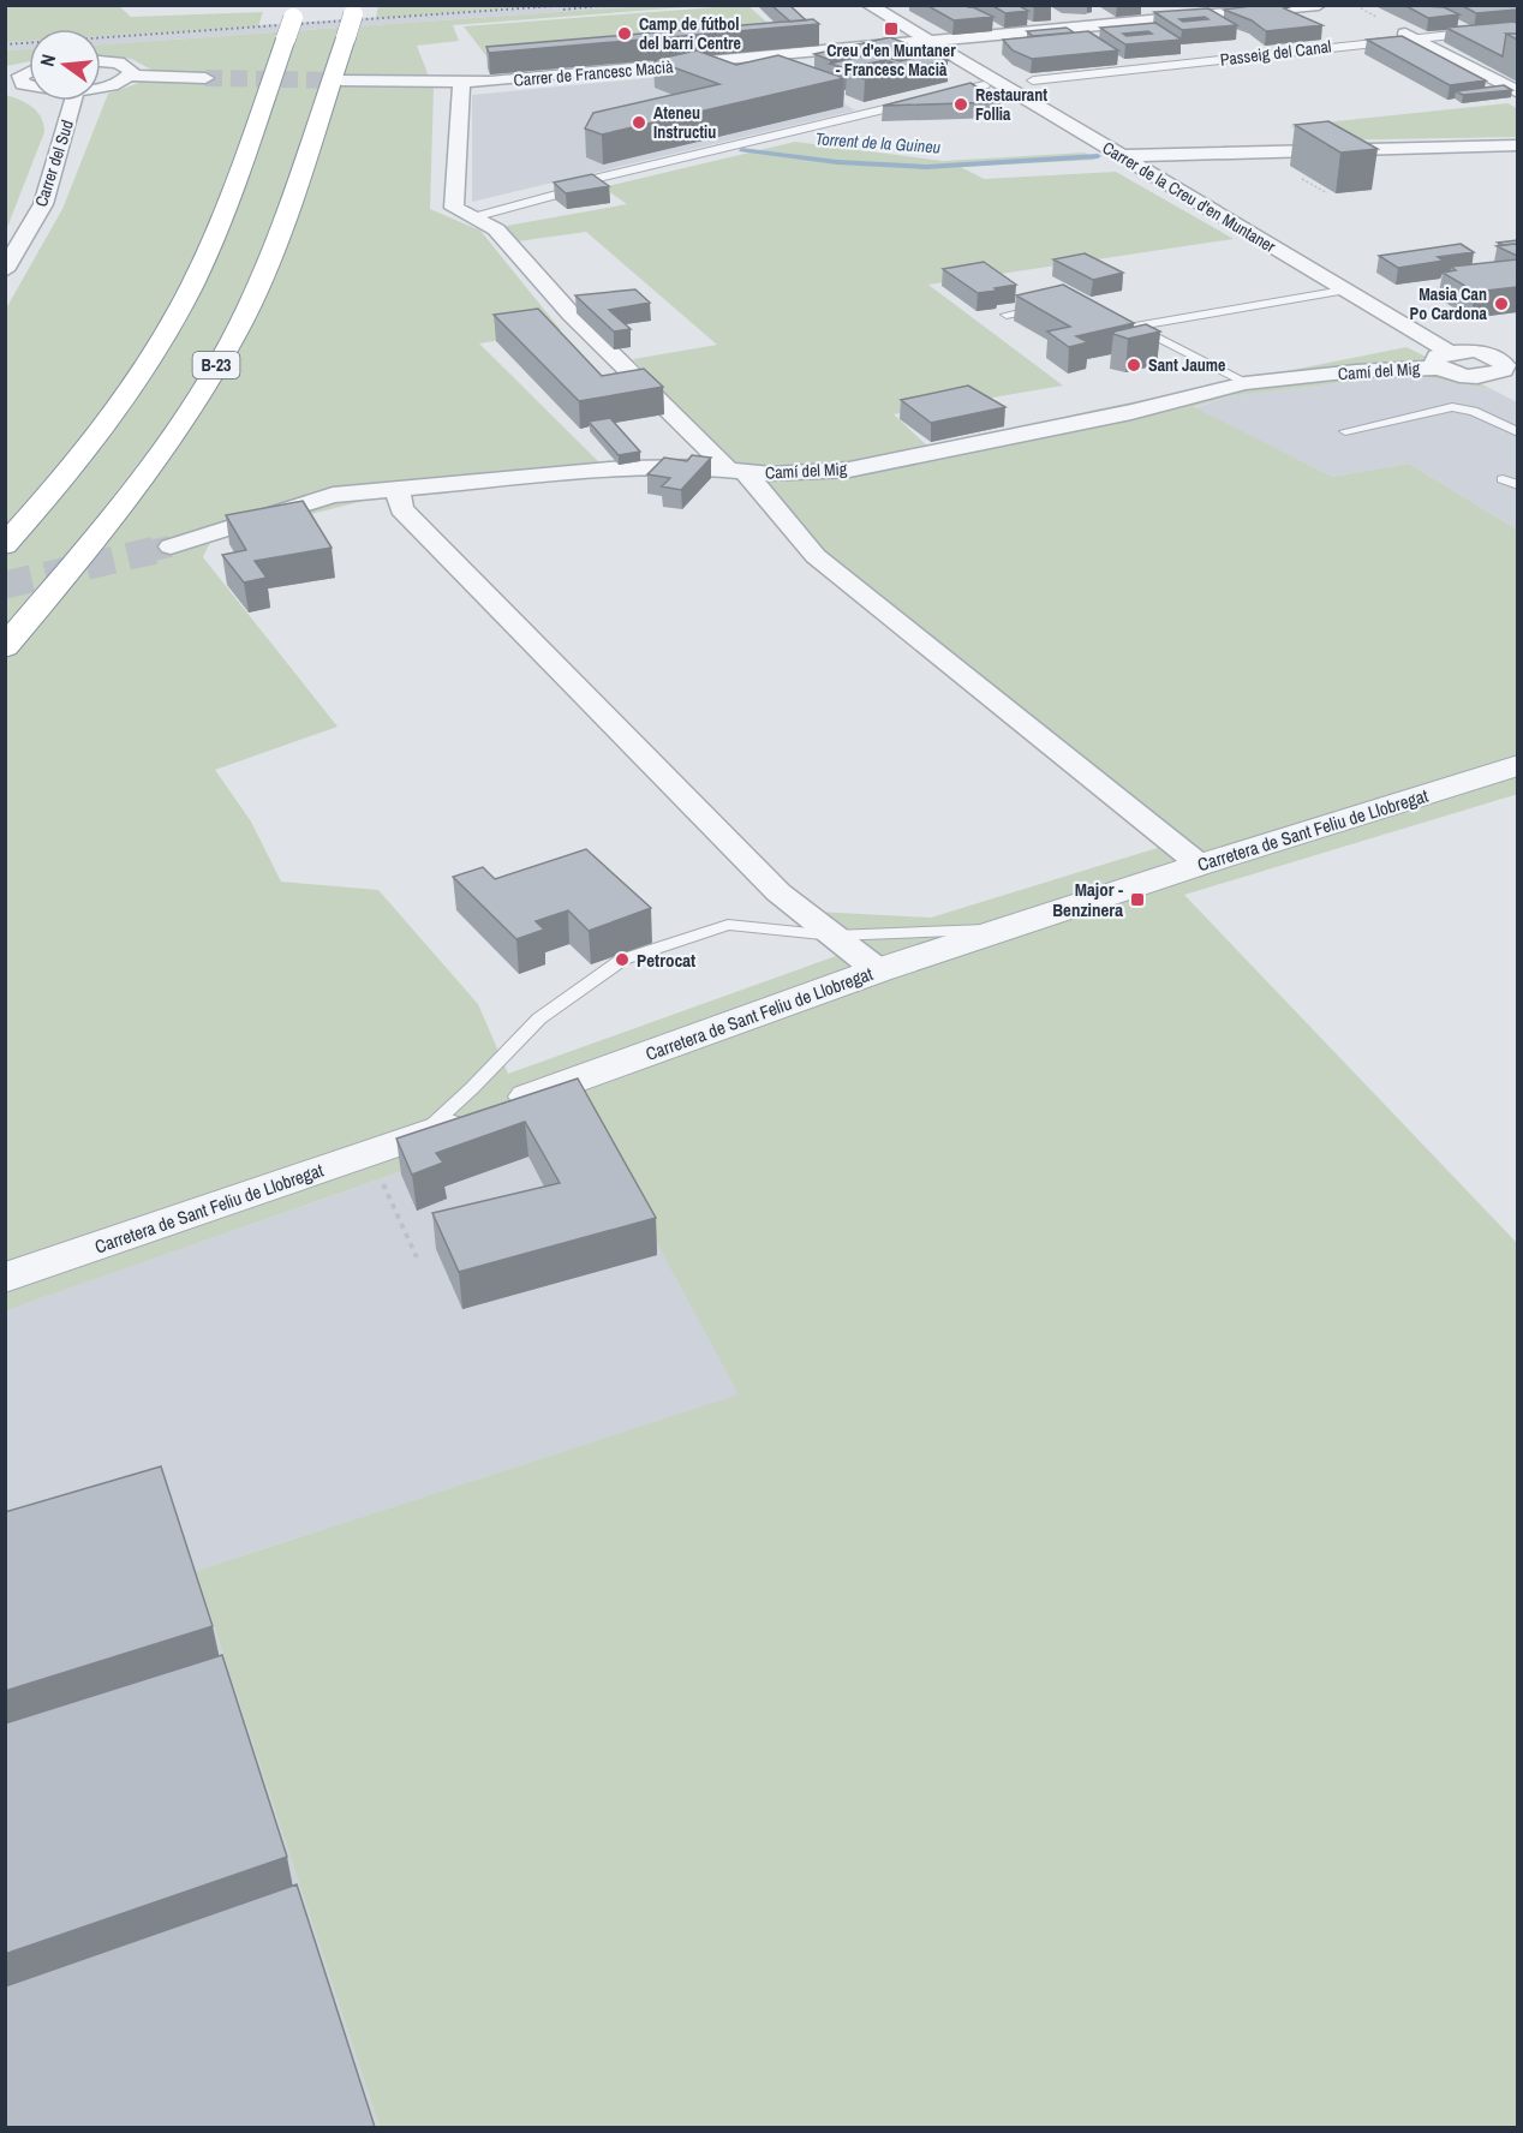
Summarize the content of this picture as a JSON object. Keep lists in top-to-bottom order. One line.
{"streets":{"highway":["B-23"],"street":["Passeig del Canal","Carrer de Francesc Macià","Carrer del Sud","Carrer de la Creu d'en Muntaner","Camí del Mig","Carretera de Sant Feliu de Llobregat"]},"crossings":[["Carrer de Francesc Macià","Carrer de la Creu d'en Muntaner"],["Carrer de la Creu d'en Muntaner","Camí del Mig"]],"water":["Torrent de la Guineu"],"places":{"transit":["Creu d'en Muntaner - Francesc Macià","Major - Benzinera"],"other":["Camp de fútbol del barri Centre","Restaurant Follia","Ateneu Instructiu","Masia Can Po Cardona","Sant Jaume","Petrocat"]},"north":"left"}
